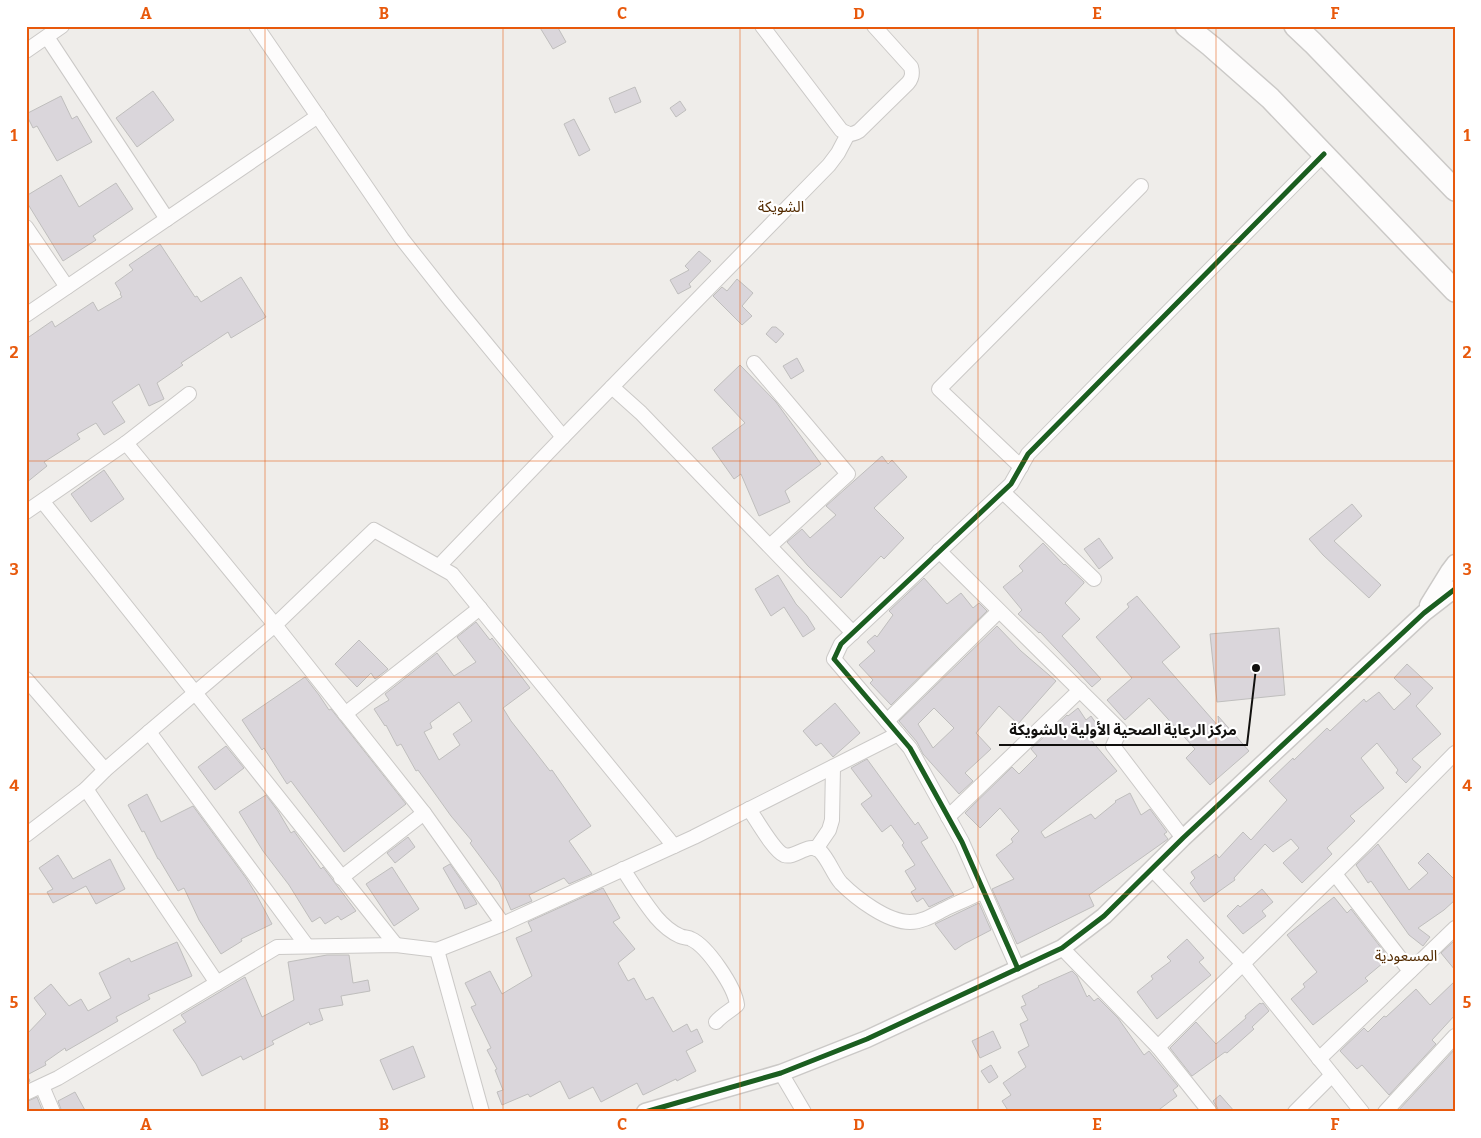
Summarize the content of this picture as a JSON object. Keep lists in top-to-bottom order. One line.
{"districts":["الشويكة","المسعودية"],"places":["مركز الرعاية الصحية الأولية بالشويكة"],"grid":{"columns":["A","B","C","D","E","F"],"rows":["1","2","3","4","5"]}}
